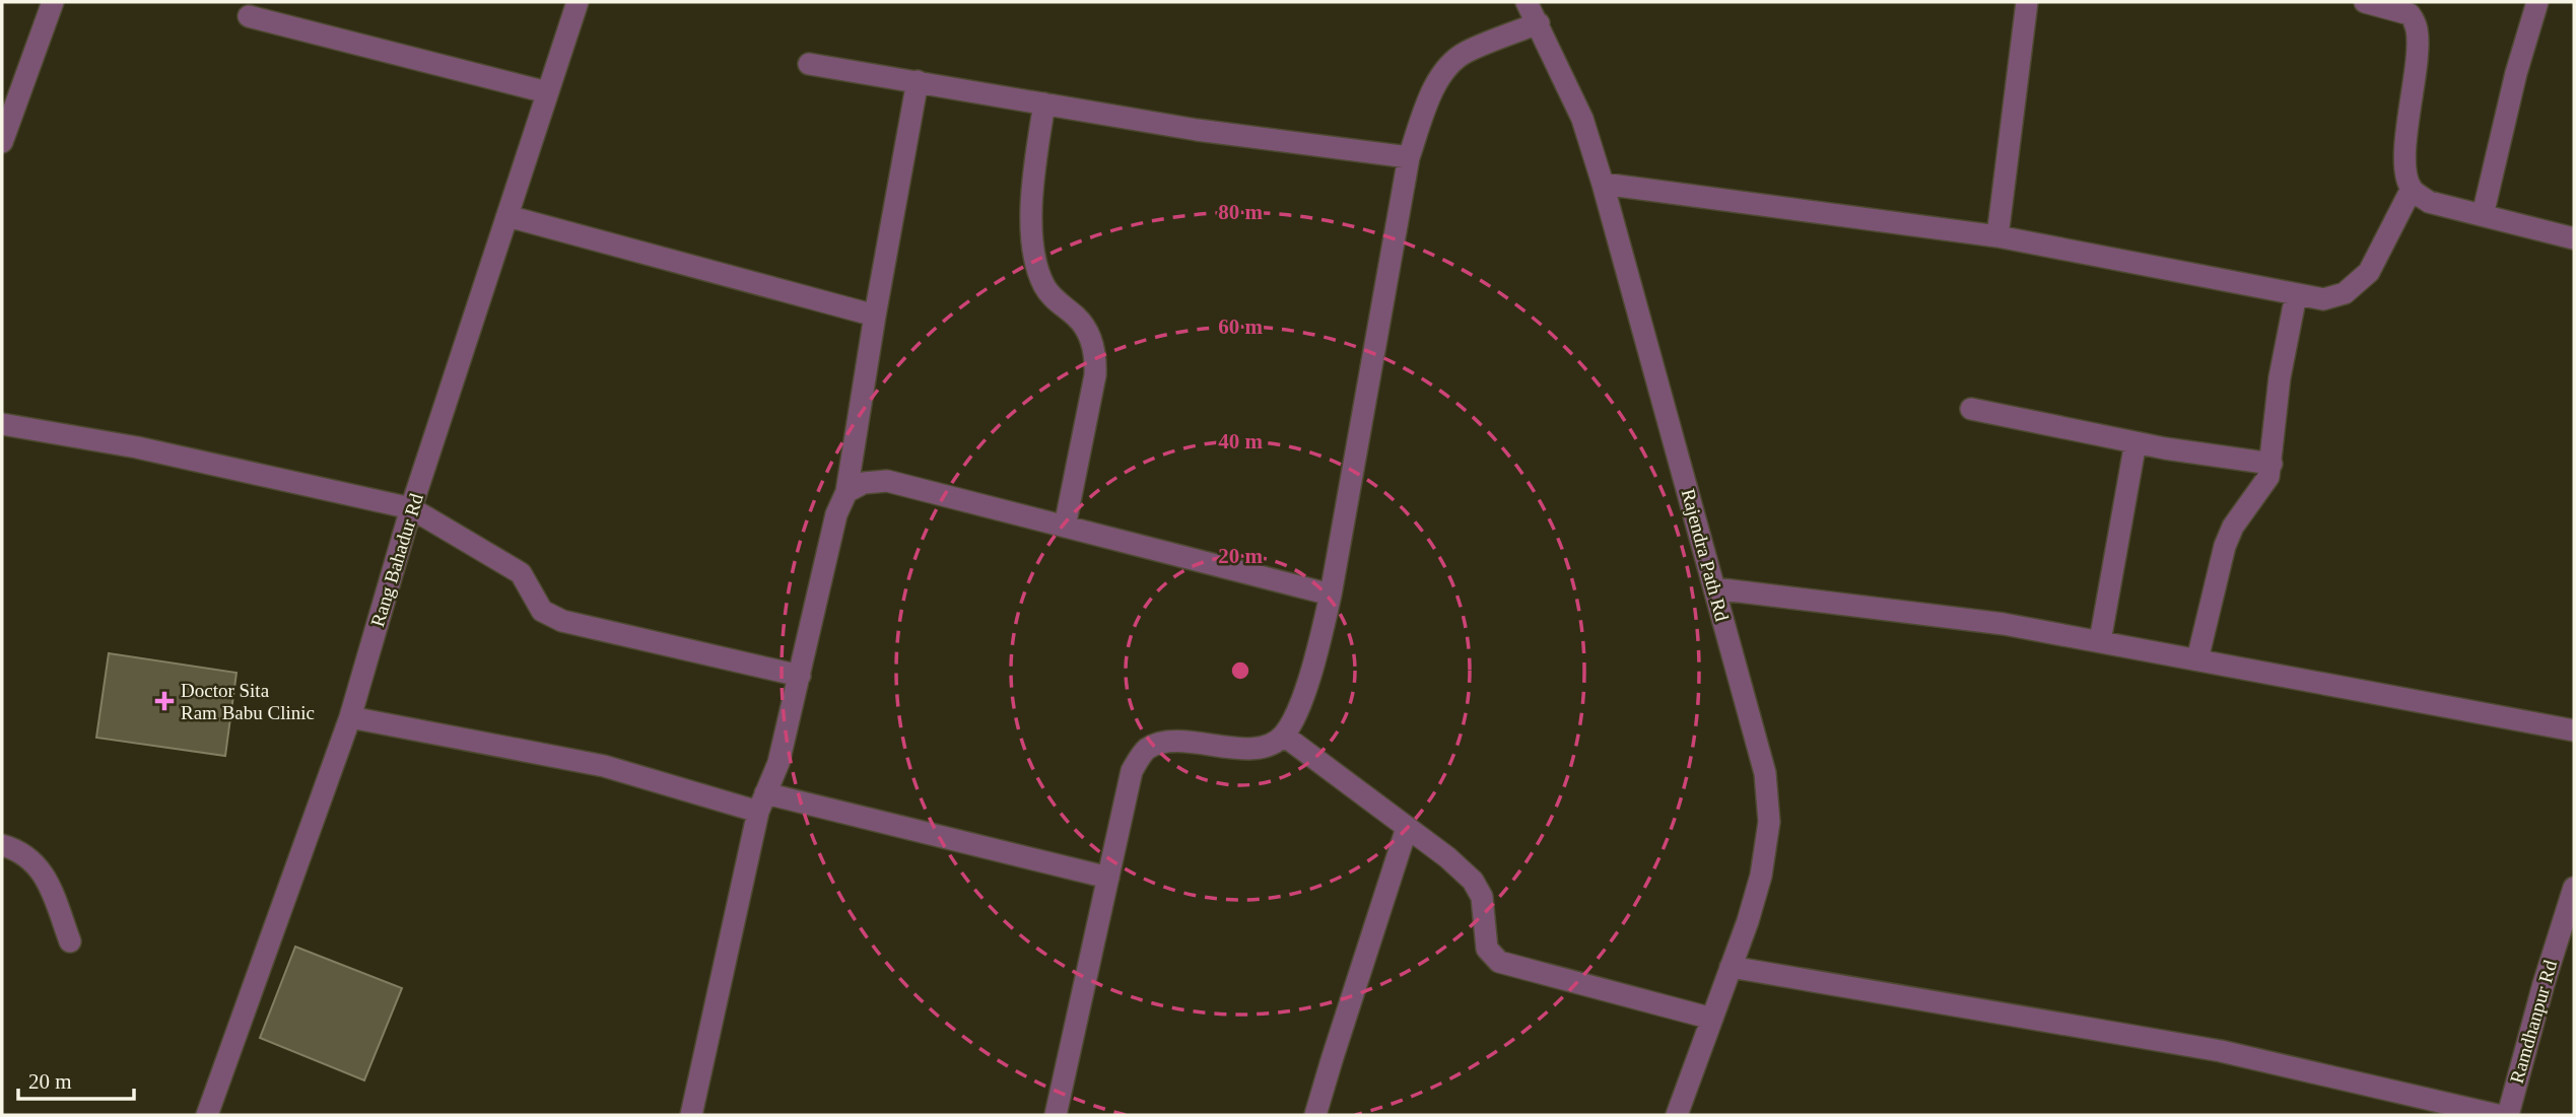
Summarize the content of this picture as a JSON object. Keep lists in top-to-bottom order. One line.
{"streets":{"street":["Rajendra Path Rd","Rang Bahadur Rd","Ramdhanpur Rd"]},"places":{"health":["Doctor Sita Ram Babu Clinic"]},"scale_bar":"20 m","rings":["80 m","60 m","40 m","20 m"]}
